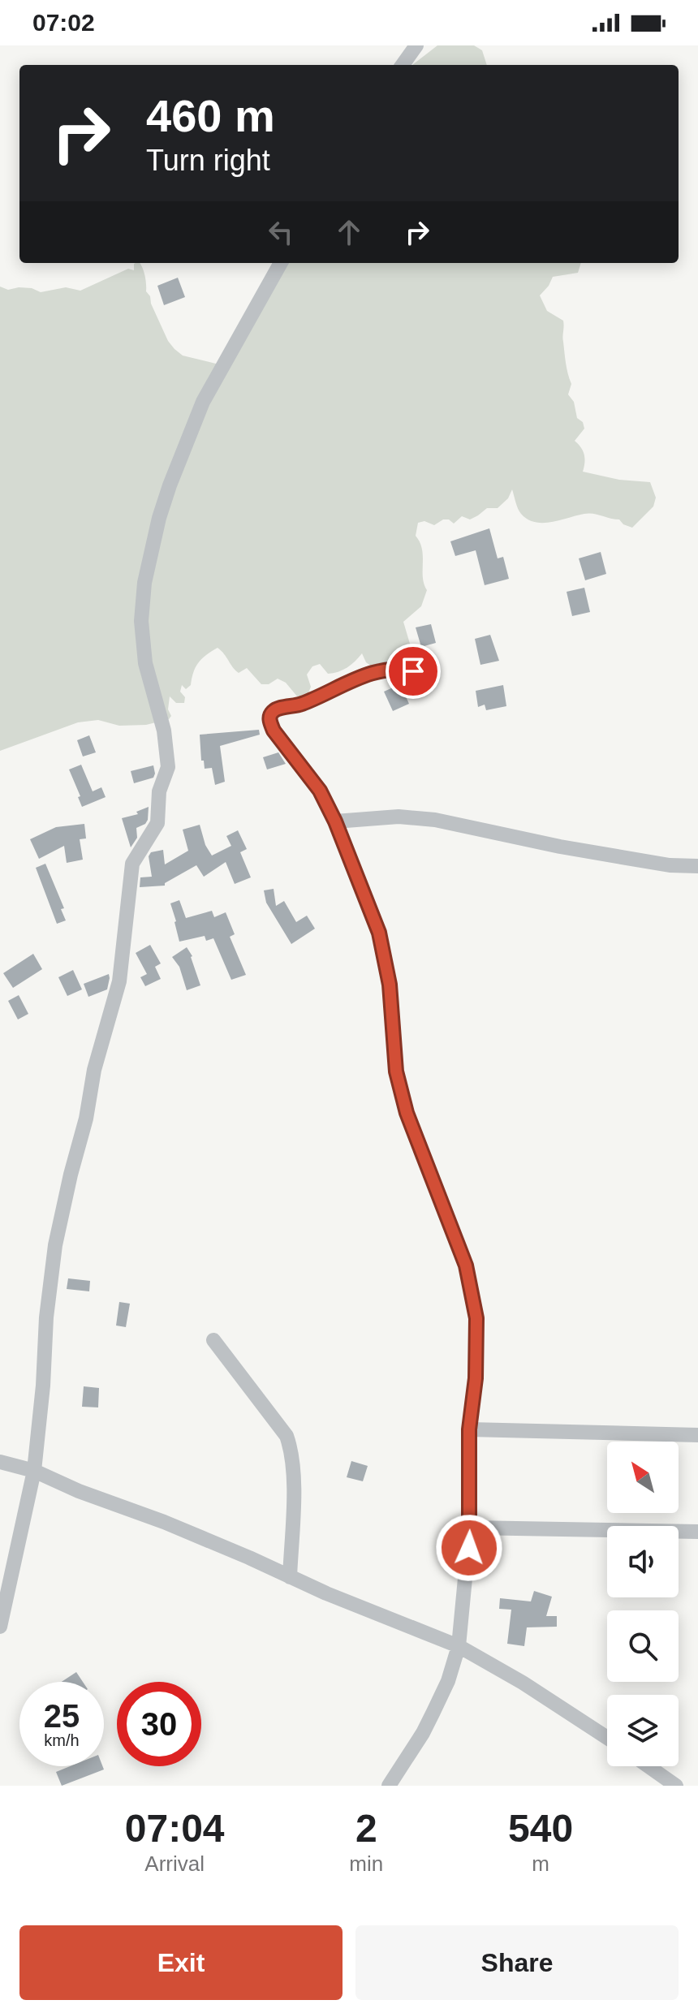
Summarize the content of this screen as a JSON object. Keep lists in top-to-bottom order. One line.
{"north":"top left","page":{"status":"07:02","turn":["460 m","Turn right"],"speed":"25 km/h","limit":"30","eta":["07:04","Arrival","2","min","540","m"],"buttons":["Exit","Share"]}}
